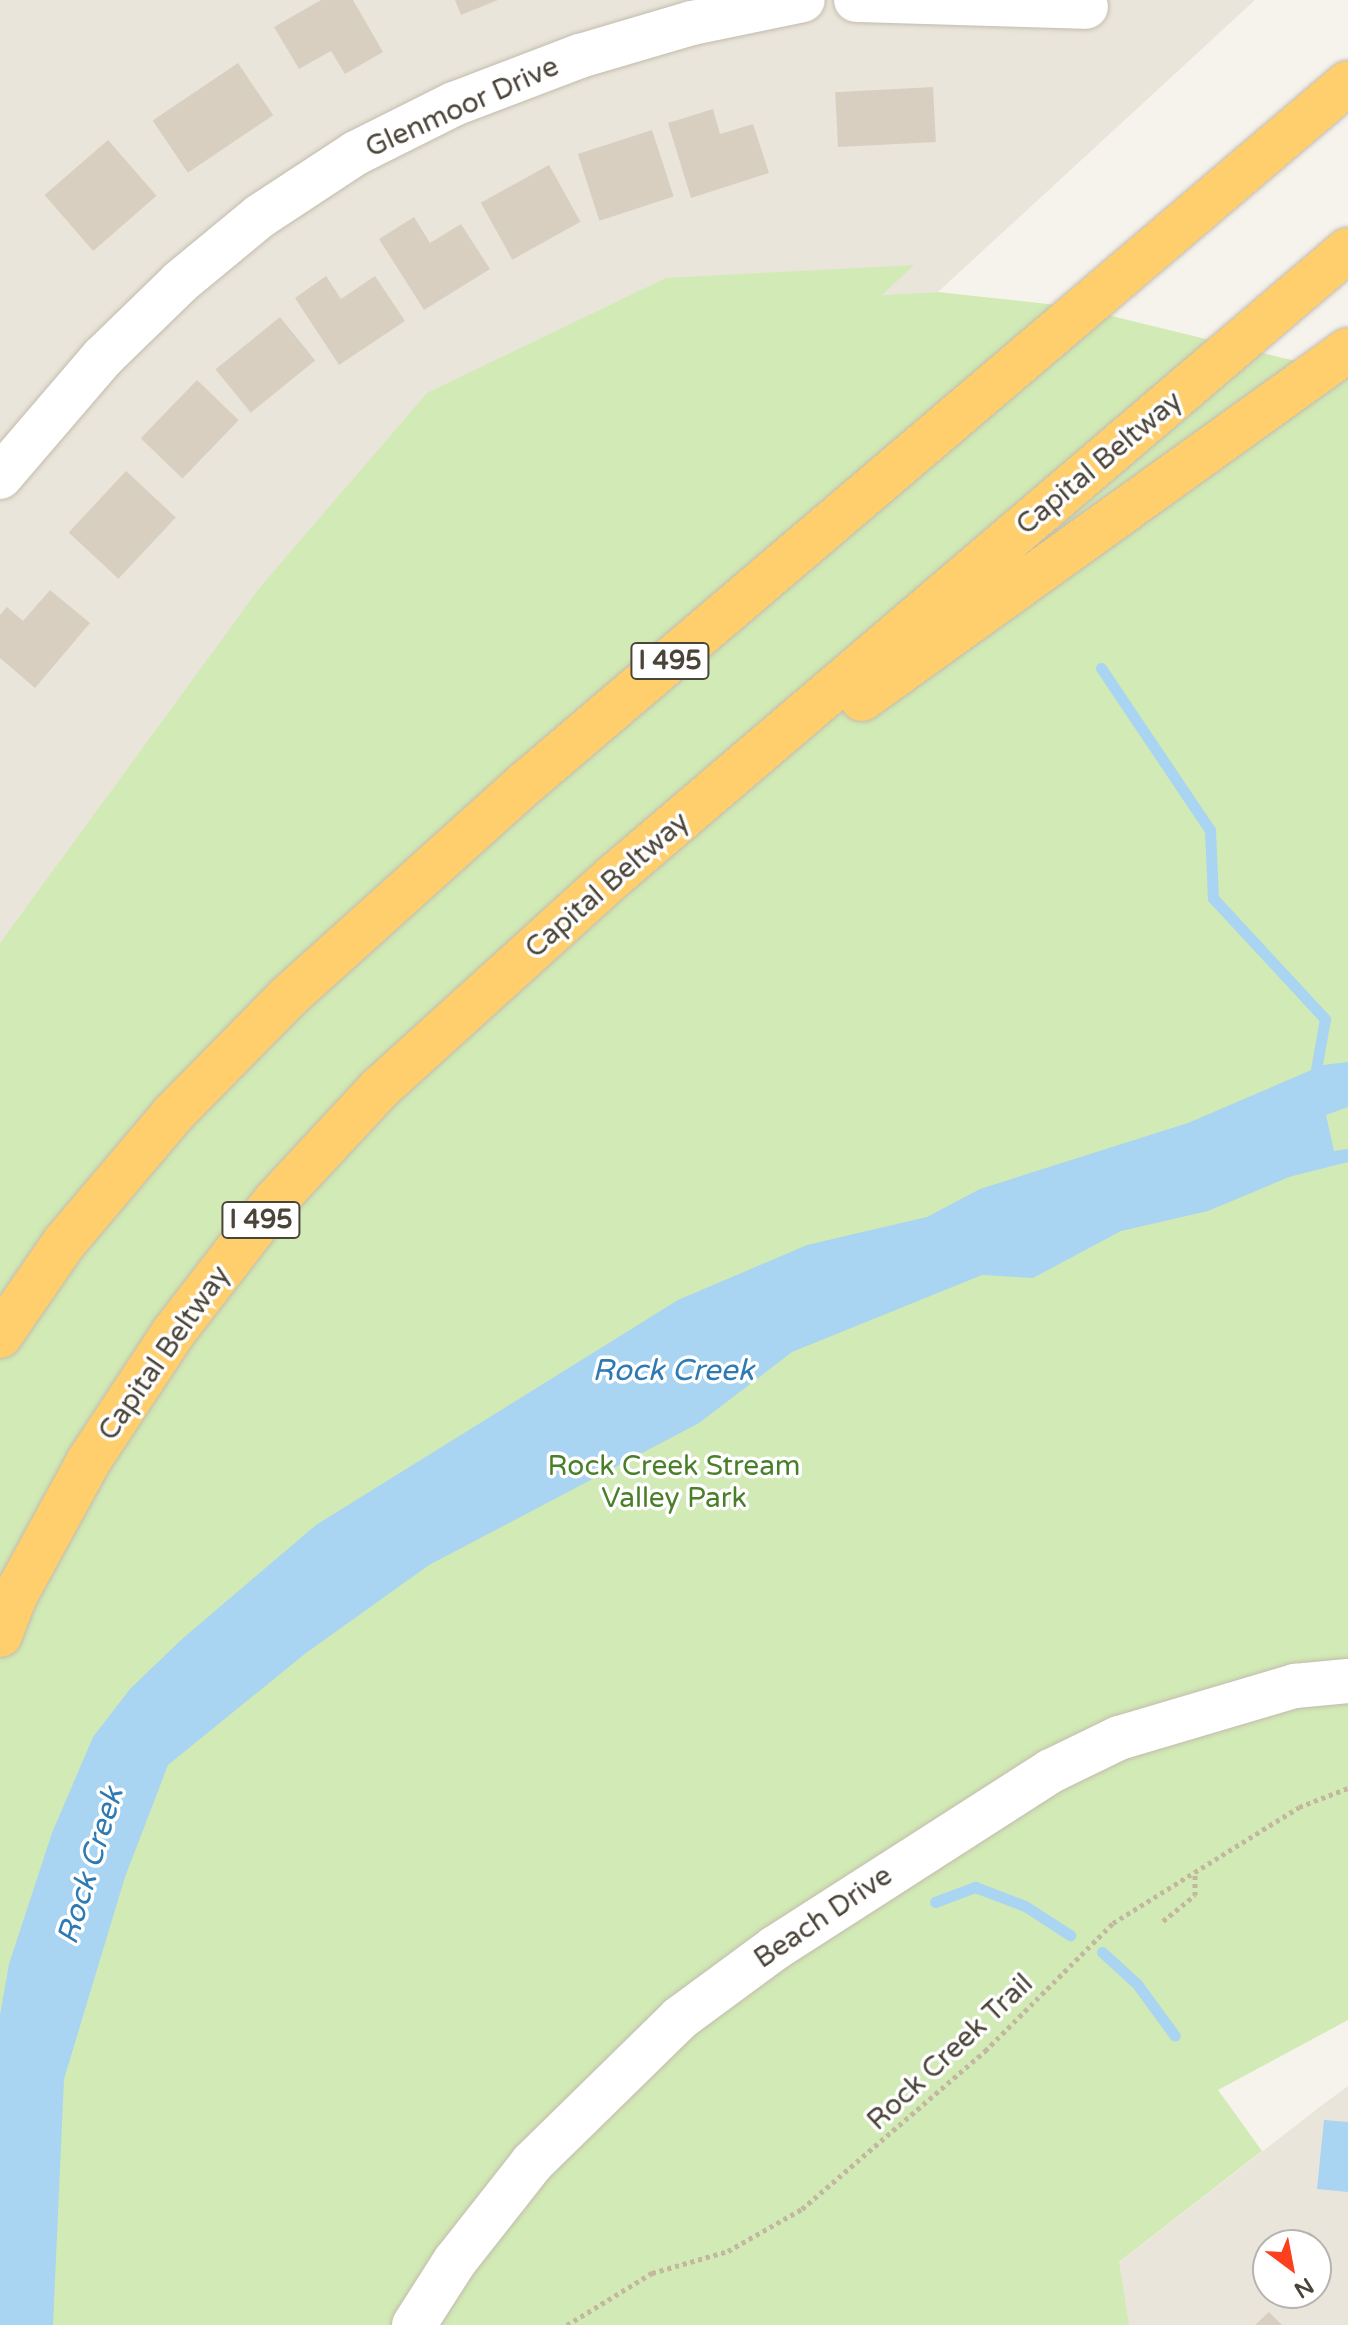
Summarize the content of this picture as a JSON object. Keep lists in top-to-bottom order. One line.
{"streets":{"highway":["Capital Beltway","I 495"],"street":["Glenmoor Drive","Beach Drive"],"path":["Rock Creek Trail"]},"water":["Rock Creek"],"parks":["Rock Creek Stream Valley Park"],"north":"bottom right"}
